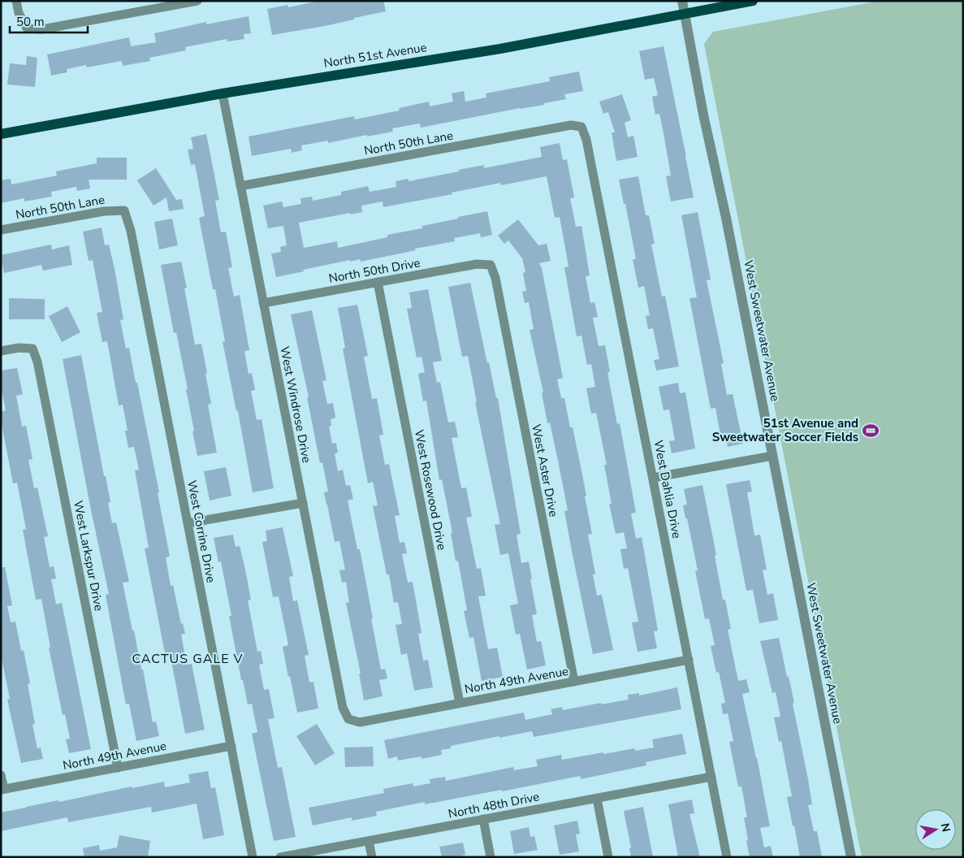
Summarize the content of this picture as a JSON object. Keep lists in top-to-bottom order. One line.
{"streets":{"main road":["North 51st Avenue"],"street":["North 50th Lane","North 50th Drive","West Sweetwater Avenue","West Windrose Drive","West Aster Drive","West Dahlia Drive","West Rosewood Drive","West Corrine Drive","West Larkspur Drive","North 49th Avenue","North 48th Drive"]},"crossings":[["North 51st Avenue","West Sweetwater Avenue"],["North 51st Avenue","West Windrose Drive"],["North 50th Lane","West Windrose Drive"],["North 50th Lane","West Dahlia Drive"],["North 50th Lane","West Corrine Drive"],["North 50th Drive","West Windrose Drive"],["North 50th Drive","West Aster Drive"],["North 50th Drive","West Rosewood Drive"],["West Windrose Drive","North 49th Avenue"],["West Aster Drive","North 49th Avenue"],["West Dahlia Drive","North 49th Avenue"],["West Dahlia Drive","North 48th Drive"],["West Rosewood Drive","North 49th Avenue"],["West Corrine Drive","North 49th Avenue"],["West Larkspur Drive","North 49th Avenue"]],"districts":["CACTUS GALE V"],"places":{"sports":["51st Avenue and Sweetwater Soccer Fields"]},"scale_bar":"50 m","north":"right"}
